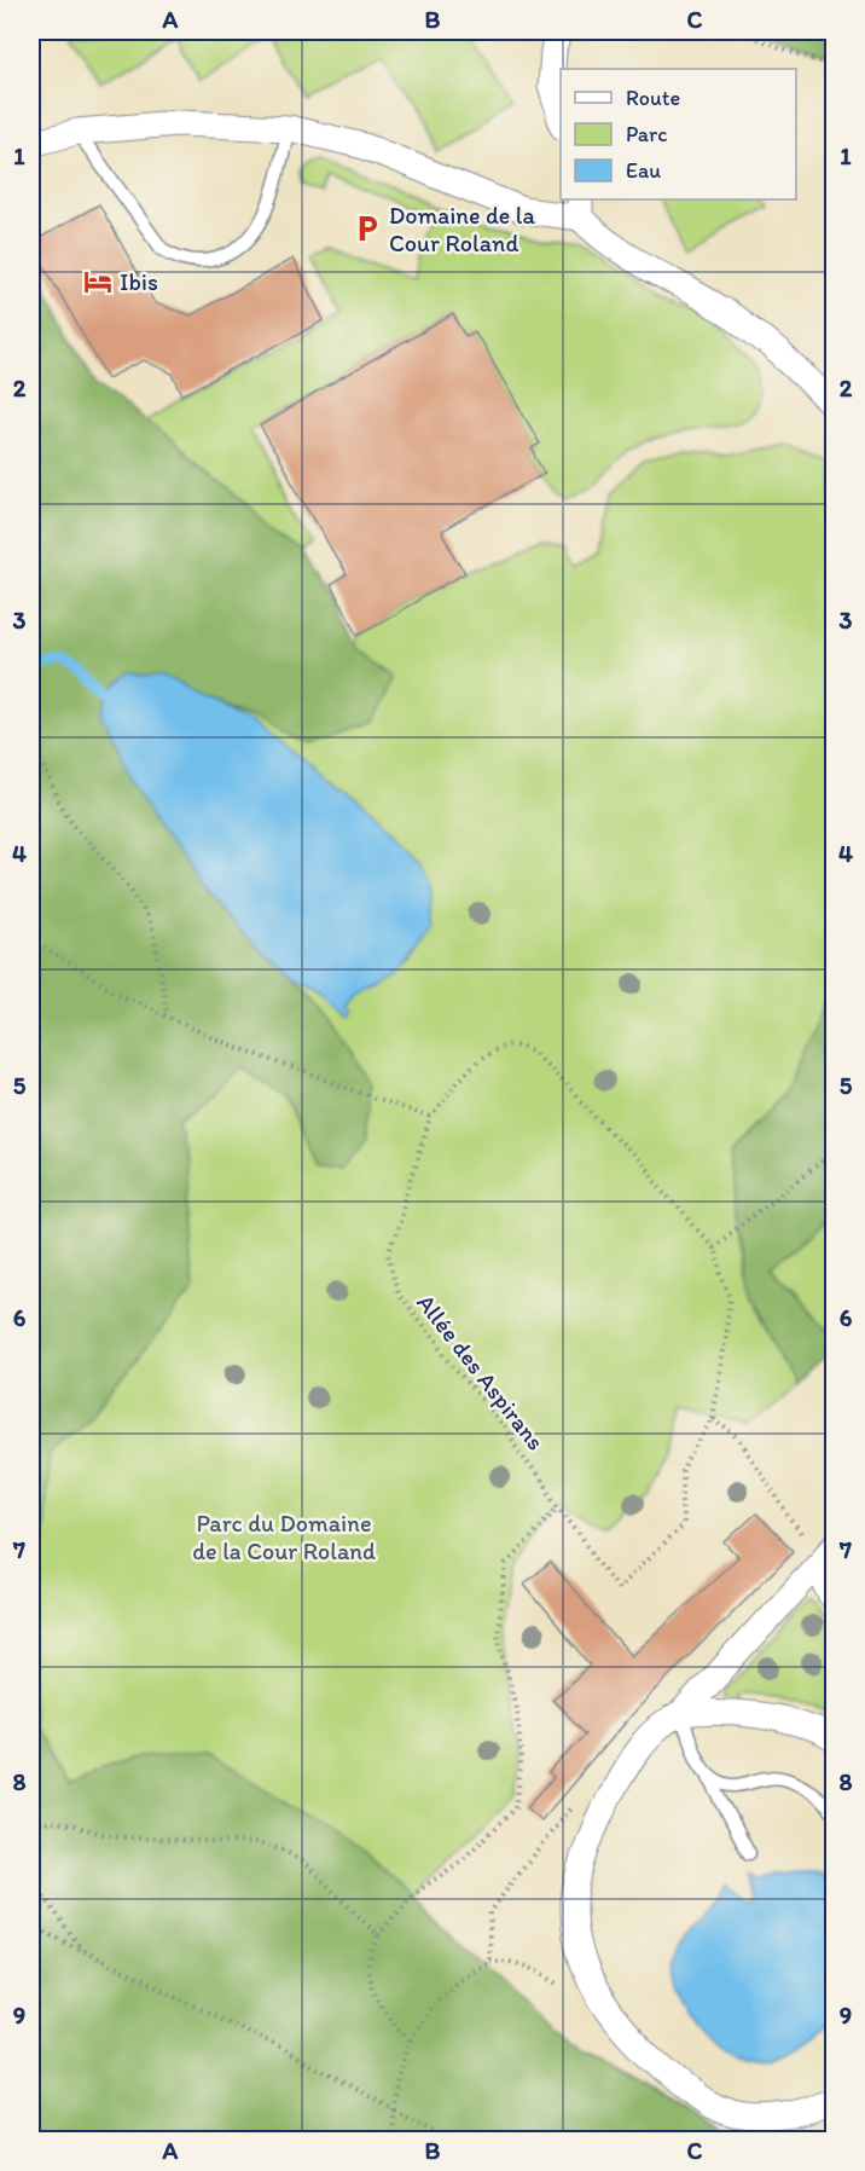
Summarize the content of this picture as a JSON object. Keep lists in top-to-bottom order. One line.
{"streets":{"path":["Allée des Aspirans"]},"parks":["Parc du Domaine de la Cour Roland"],"places":{"parking":["Domaine de la Cour Roland"],"hotel":["Ibis"]},"legend":["Route","Parc","Eau"],"grid":{"columns":["A","B","C"],"rows":["1","2","3","4","5","6","7","8","9"]}}
